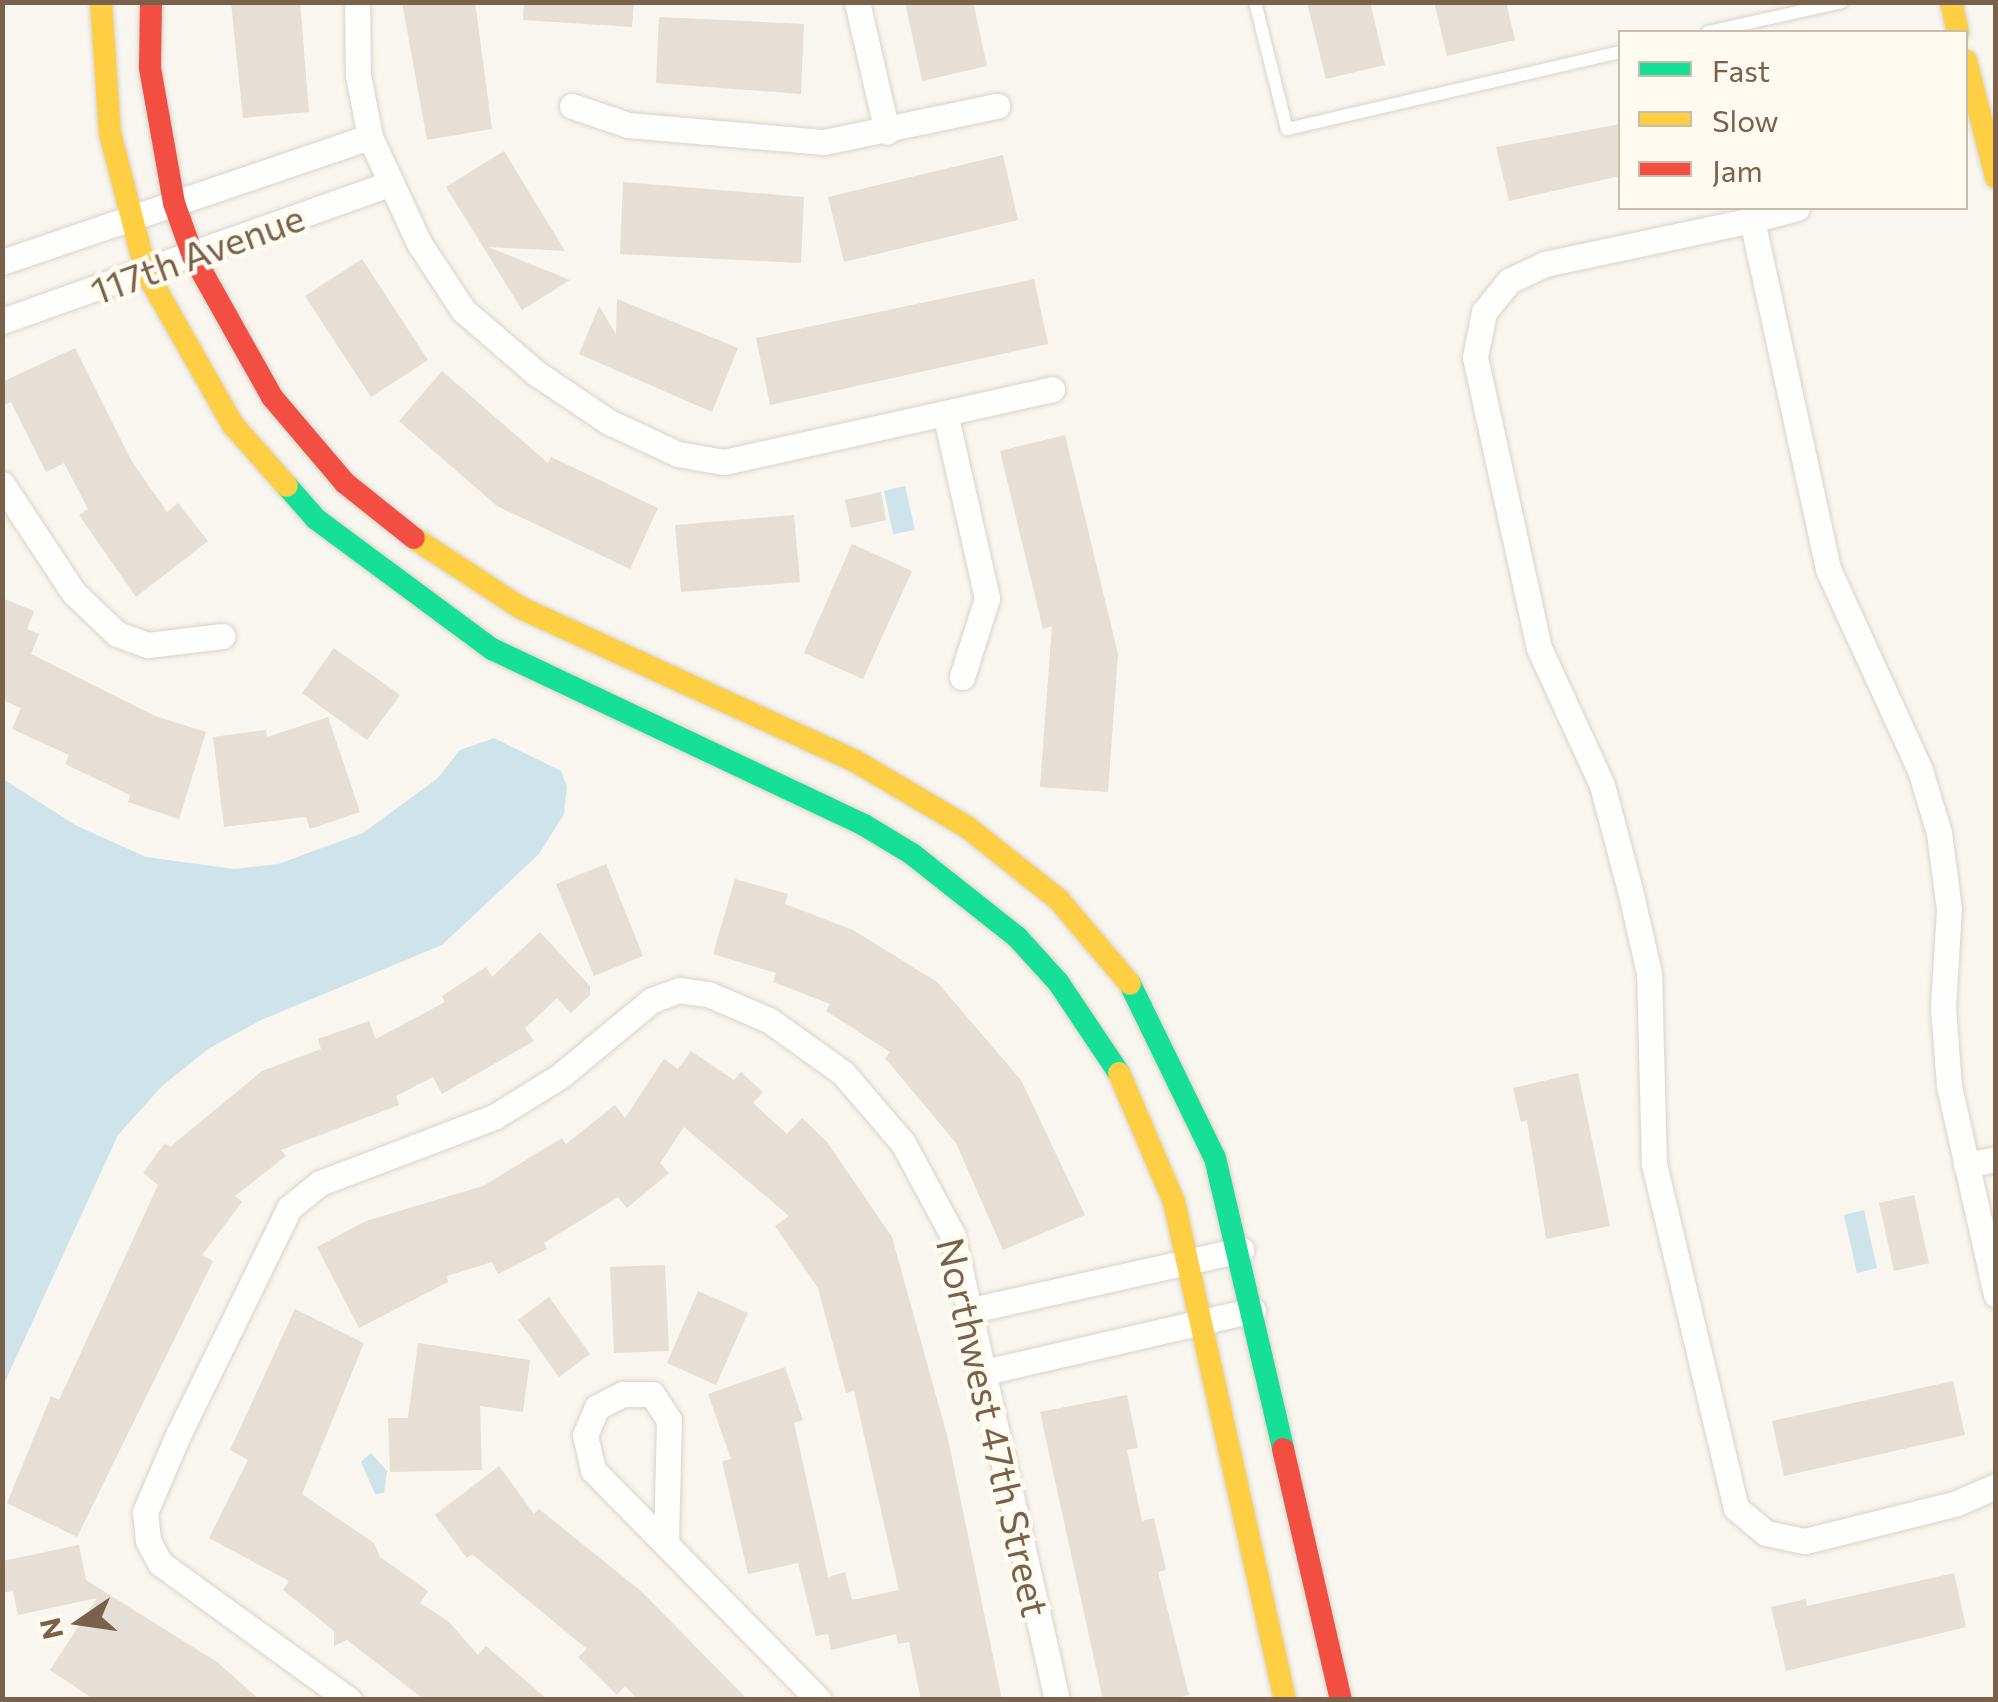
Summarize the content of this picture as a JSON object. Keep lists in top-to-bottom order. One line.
{"streets":{"street":["117th Avenue","Northwest 47th Street"]},"legend":["Fast","Slow","Jam"],"north":"left"}
